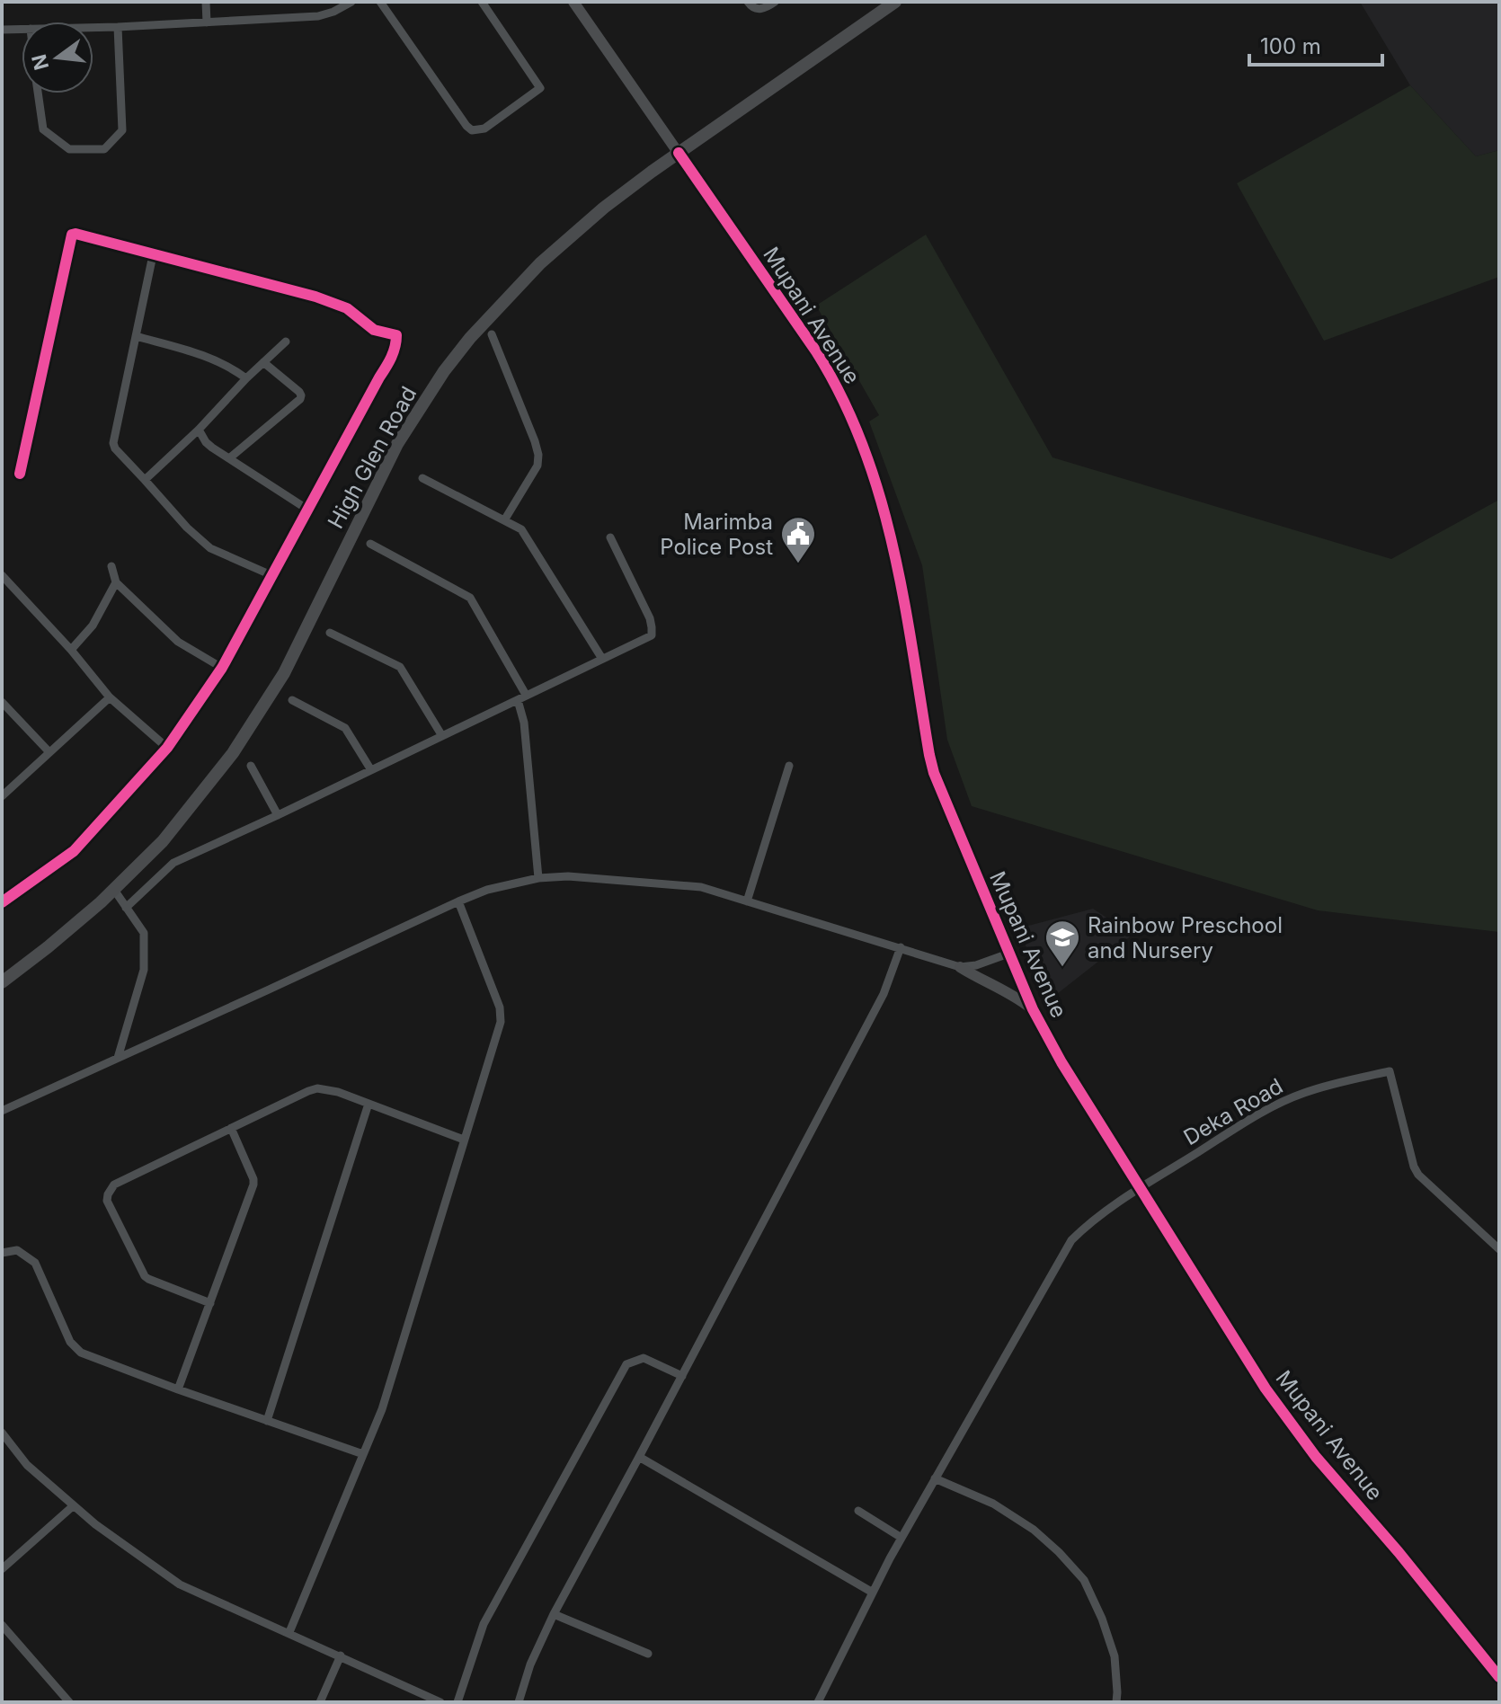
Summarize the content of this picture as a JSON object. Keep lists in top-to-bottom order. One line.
{"streets":{"main road":["High Glen Road"],"street":["Mupani Avenue","Deka Road"]},"crossings":[["Mupani Avenue","High Glen Road"],["Mupani Avenue","Deka Road"]],"places":{"public building":["Marimba Police Post"],"school or university":["Rainbow Preschool and Nursery"]},"scale_bar":"100 m","north":"left"}
